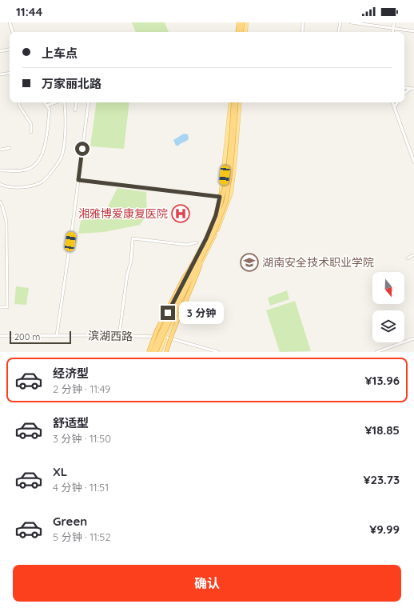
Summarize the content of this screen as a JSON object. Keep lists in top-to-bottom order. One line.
{"streets":{"street":["滨湖西路"]},"places":{"hospital":["湘雅博爱康复医院"],"school or university":["湖南安全技术职业学院"]},"scale_bar":"200 m","north":"bottom","page":{"status":"11:44","banner":["上车点","万家丽北路"],"bubble":"3 分钟","scale":"200 m","list":[{"name":"经济型","note":"2 分钟 · 11:49","value":"¥13.96"},{"name":"舒适型","note":"3 分钟 · 11:50","value":"¥18.85"},{"name":"XL","note":"4 分钟 · 11:51","value":"¥23.73"},{"name":"Green","note":"5 分钟 · 11:52","value":"¥9.99"}],"buttons":"确认"}}
